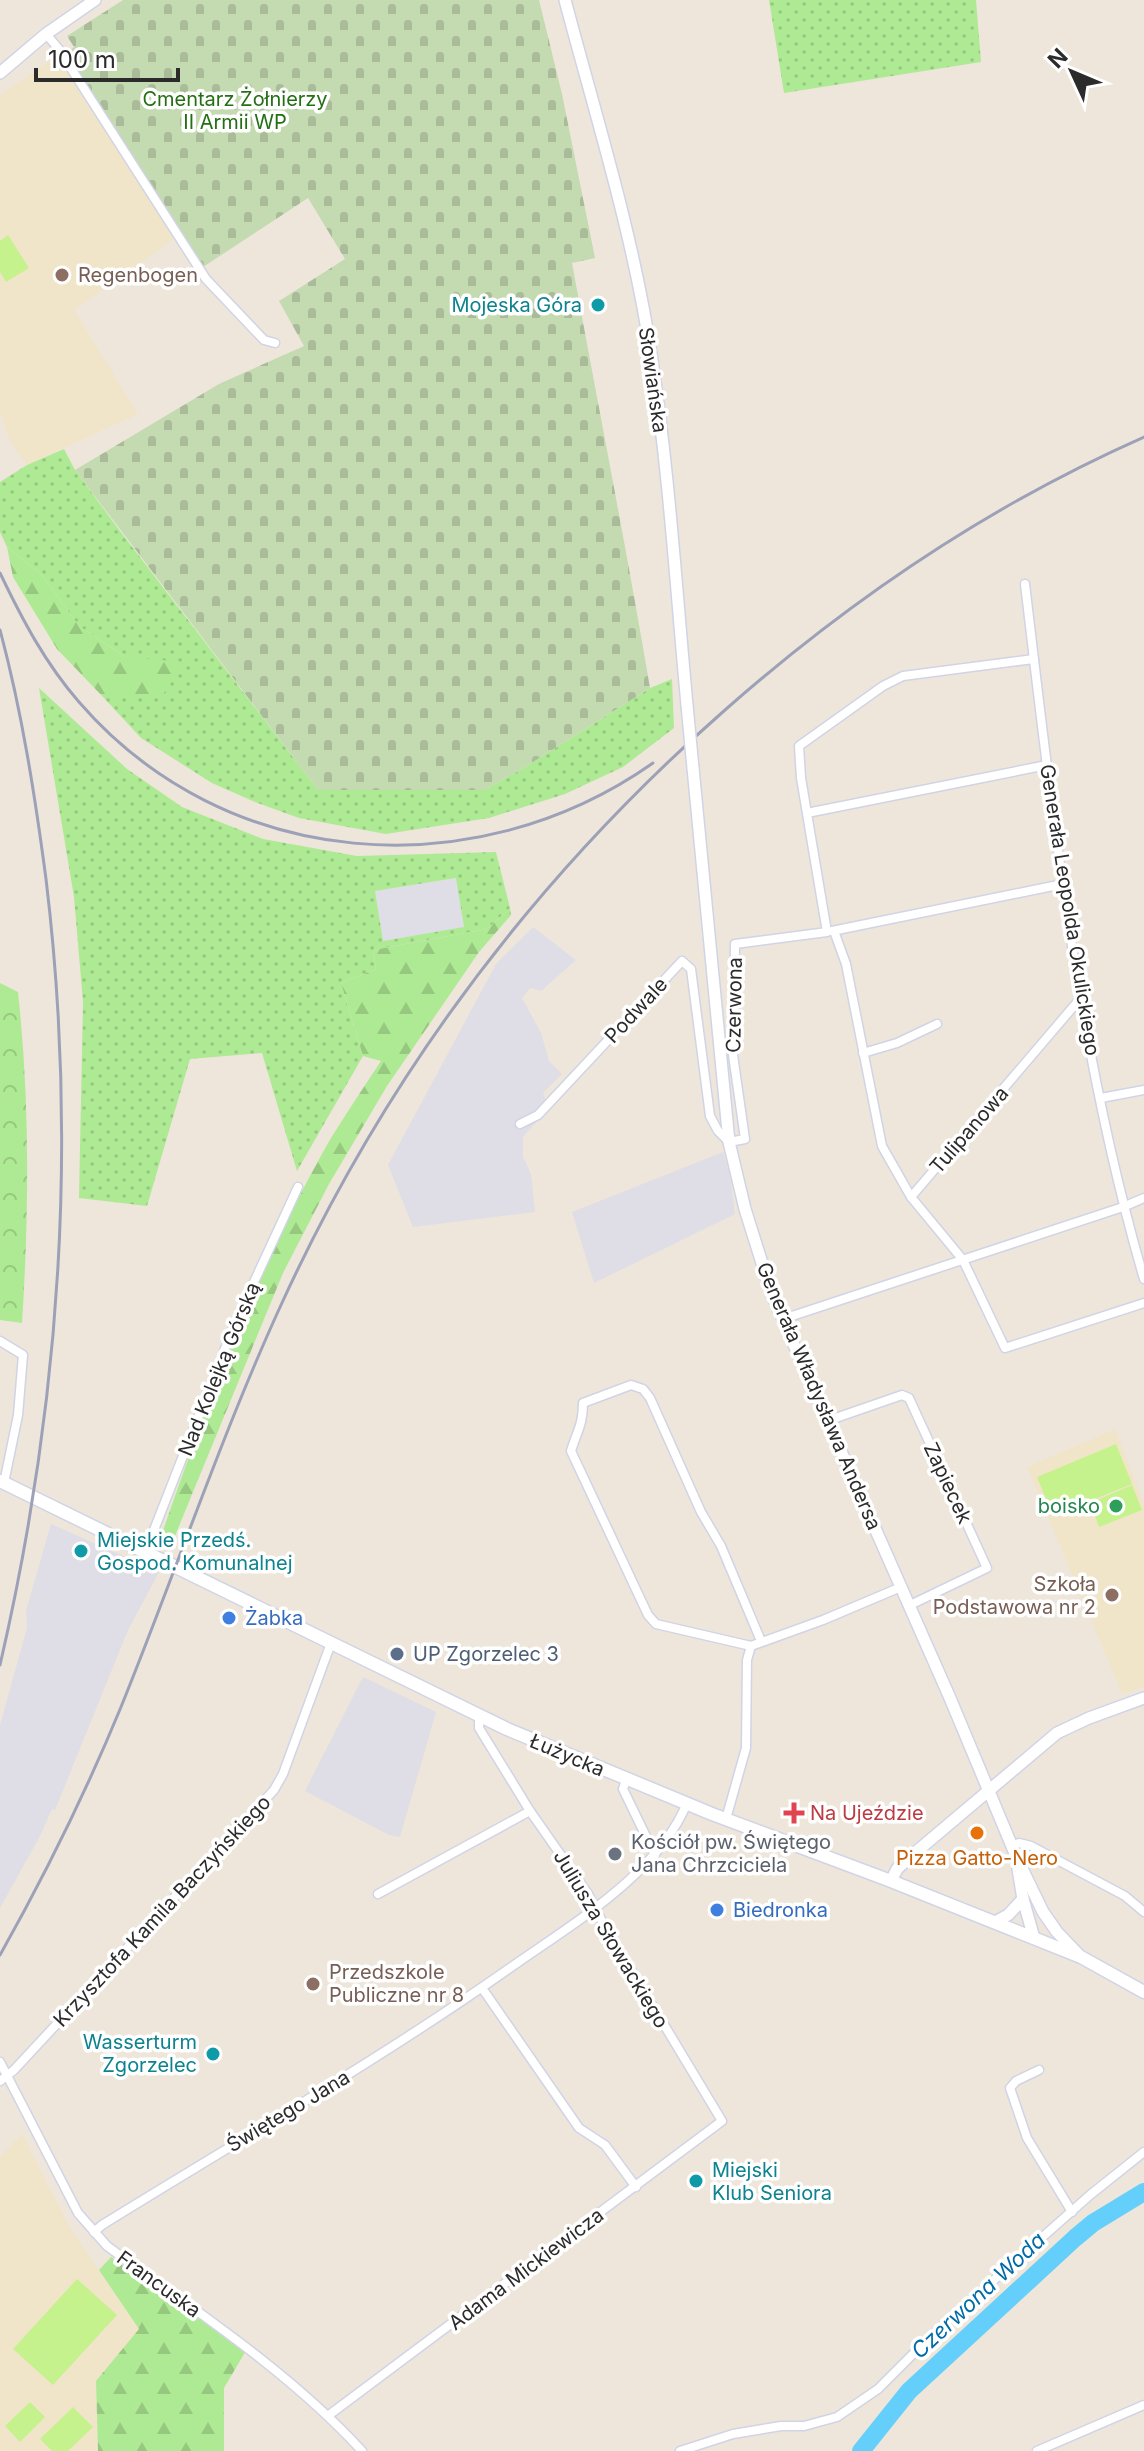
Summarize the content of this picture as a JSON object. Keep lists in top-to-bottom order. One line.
{"streets":{"main road":["Łużycka"],"street":["Słowiańska","Generała Leopolda Okulickiego","Czerwona","Podwale","Tulipanowa","Nad Kolejką Górską","Generała Władysława Andersa","Zapiecek","Krzysztofa Kamila Baczyńskiego","Juliusza Słowackiego","Świętego Jana","Adama Mickiewicza","Francuska"]},"crossings":[["Słowiańska","Generała Władysława Andersa"],["Generała Leopolda Okulickiego","Tulipanowa"],["Czerwona","Podwale"],["Czerwona","Generała Władysława Andersa"],["Podwale","Generała Władysława Andersa"],["Nad Kolejką Górską","Łużycka"],["Generała Władysława Andersa","Zapiecek"],["Generała Władysława Andersa","Łużycka"],["Łużycka","Krzysztofa Kamila Baczyńskiego"],["Łużycka","Juliusza Słowackiego"],["Łużycka","Świętego Jana"],["Krzysztofa Kamila Baczyńskiego","Francuska"],["Juliusza Słowackiego","Świętego Jana"],["Juliusza Słowackiego","Adama Mickiewicza"],["Świętego Jana","Francuska"],["Adama Mickiewicza","Francuska"]],"water":["Czerwona Woda"],"parks":["Cmentarz Żołnierzy II Armii WP"],"places":{"other":["Regenbogen","Mojeska Góra","boisko","Miejskie Przedś. Gospod. Komunalnej","Szkoła Podstawowa nr 2","Żabka","UP Zgorzelec 3","Pizza Gatto-Nero","Kościół pw. Świętego Jana Chrzciciela","Biedronka","Przedszkole Publiczne nr 8","Wasserturm Zgorzelec","Miejski Klub Seniora"],"health":["Na Ujeździe"]},"scale_bar":"100 m","north":"top left"}
